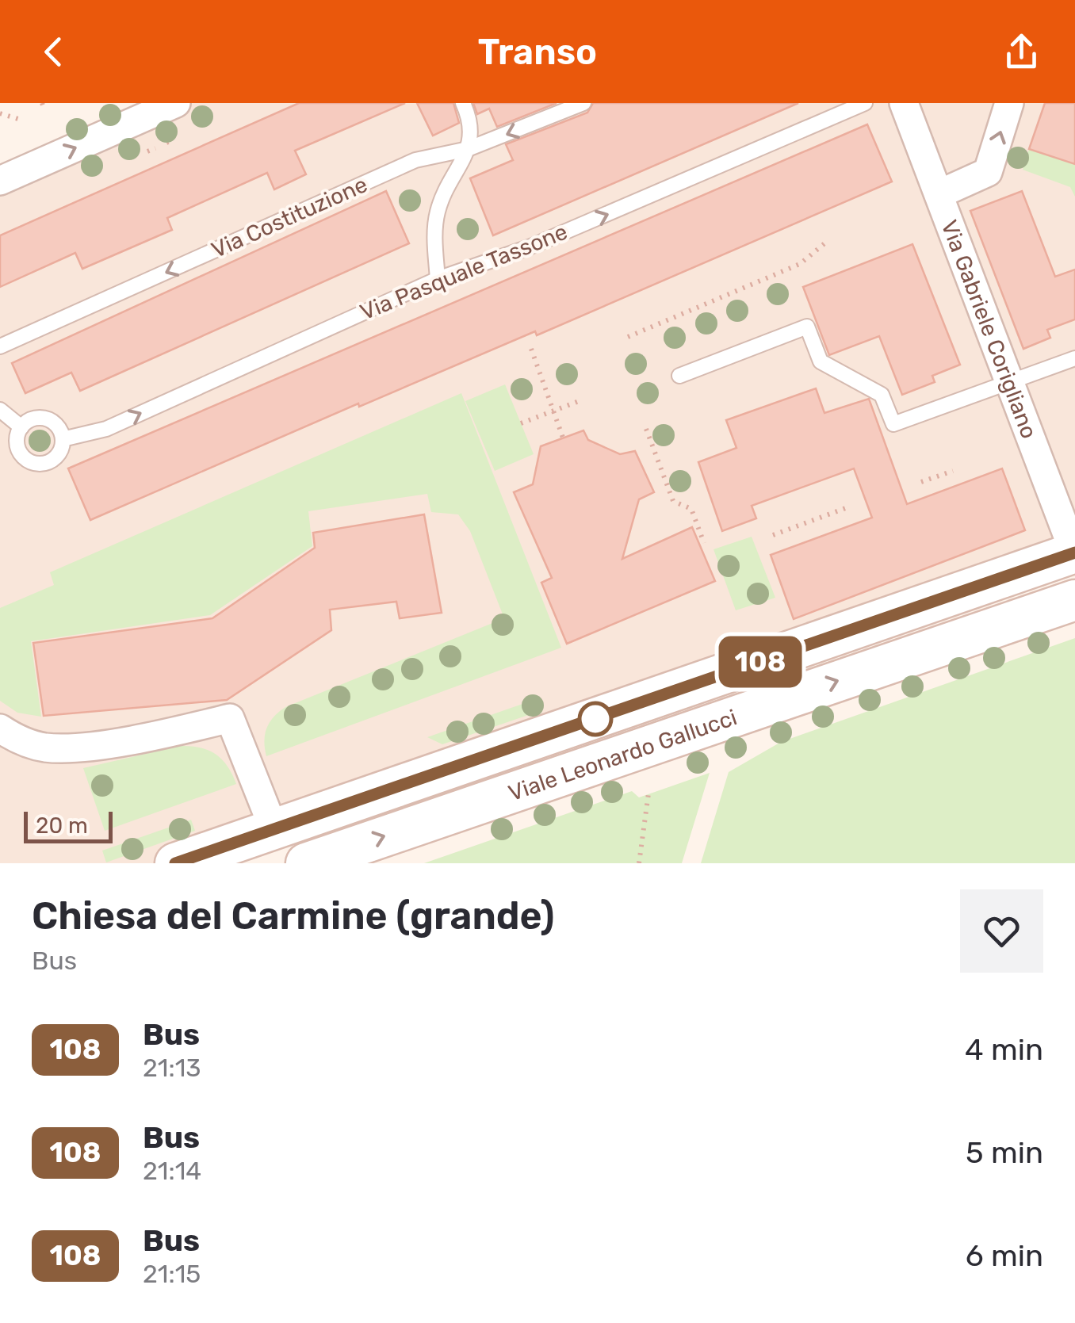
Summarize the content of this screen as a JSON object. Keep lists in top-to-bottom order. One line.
{"streets":{"street":["Via Gabriele Corigliano","Viale Leonardo Gallucci"],"lane":["Via Costituzione","Via Pasquale Tassone"]},"crossings":[["Via Gabriele Corigliano","Viale Leonardo Gallucci"]],"one_way":["Via Costituzione","Via Pasquale Tassone"],"lines":["bus line 108"],"scale_bar":"20 m","page":{"header":"Transo","on_map":"108","scale":"20 m","heading":["Chiesa del Carmine (grande)","Bus"],"list":[{"mark":"108","name":"Bus","note":"21:13","value":"4 min"},{"mark":"108","name":"Bus","note":"21:14","value":"5 min"},{"mark":"108","name":"Bus","note":"21:15","value":"6 min"}]}}
